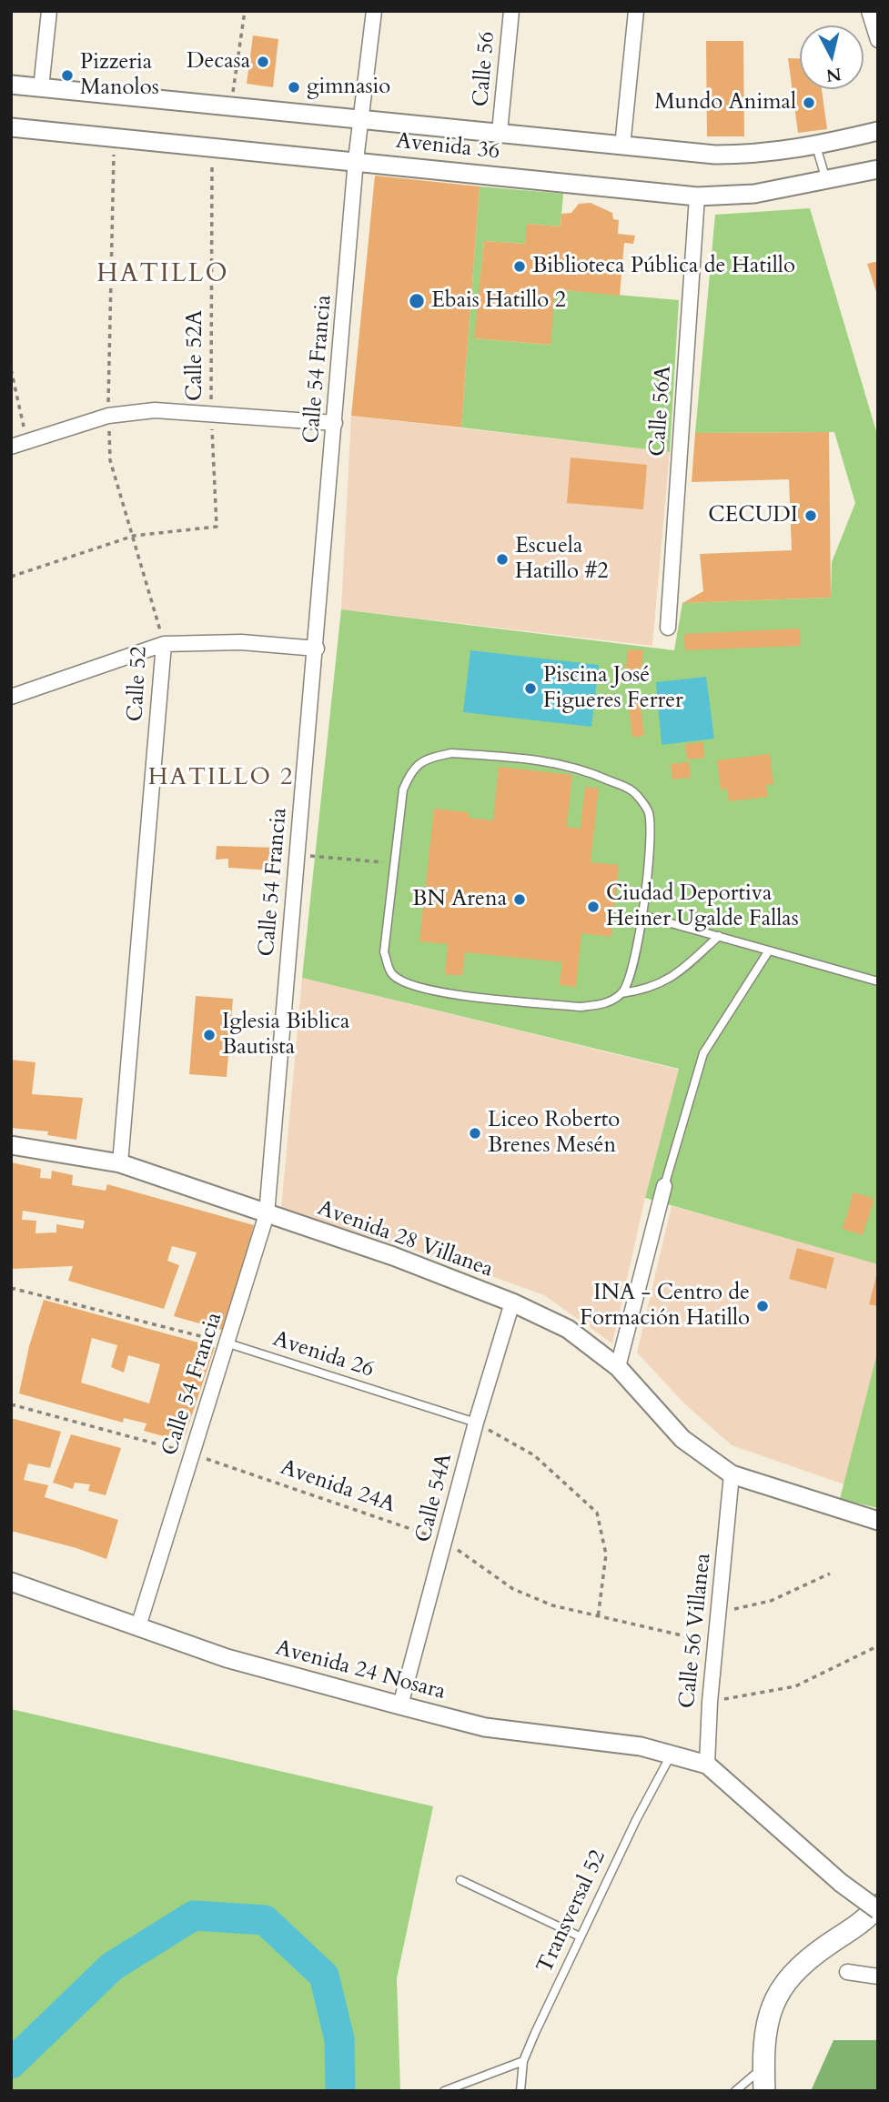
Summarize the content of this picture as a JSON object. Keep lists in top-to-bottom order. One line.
{"streets":{"street":["Calle 56","Avenida 36","Calle 54 Francia","Calle 56A","Calle 52","Avenida 28 Villanea","Calle 54A","Calle 56 Villanea","Avenida 24 Nosara"],"lane":["Avenida 26","Transversal 52"],"path":["Calle 52A","Avenida 24A"]},"crossings":[["Calle 56","Avenida 36"],["Avenida 36","Calle 52A"],["Avenida 36","Calle 54 Francia"],["Avenida 36","Calle 56A"],["Avenida 36","Calle 52"],["Calle 52A","Calle 52"],["Calle 54 Francia","Avenida 28 Villanea"],["Calle 54 Francia","Avenida 26"],["Calle 54 Francia","Avenida 24A"],["Calle 54 Francia","Avenida 24 Nosara"],["Calle 52","Avenida 28 Villanea"],["Avenida 28 Villanea","Calle 54A"],["Avenida 28 Villanea","Calle 56 Villanea"],["Avenida 26","Calle 54A"],["Avenida 24A","Calle 54A"],["Avenida 24A","Calle 56 Villanea"],["Calle 54A","Avenida 24 Nosara"],["Calle 56 Villanea","Avenida 24 Nosara"],["Avenida 24 Nosara","Transversal 52"]],"districts":["HATILLO","HATILLO 2"],"places":["Decasa","Pizzeria Manolos","gimnasio","Mundo Animal","Biblioteca Pública de Hatillo","Ebais Hatillo 2","CECUDI","Escuela Hatillo #2","Piscina José Figueres Ferrer","BN Arena","Ciudad Deportiva Heiner Ugalde Fallas","Iglesia Biblica Bautista","Liceo Roberto Brenes Mesén","INA - Centro de Formación Hatillo"],"north":"bottom"}
